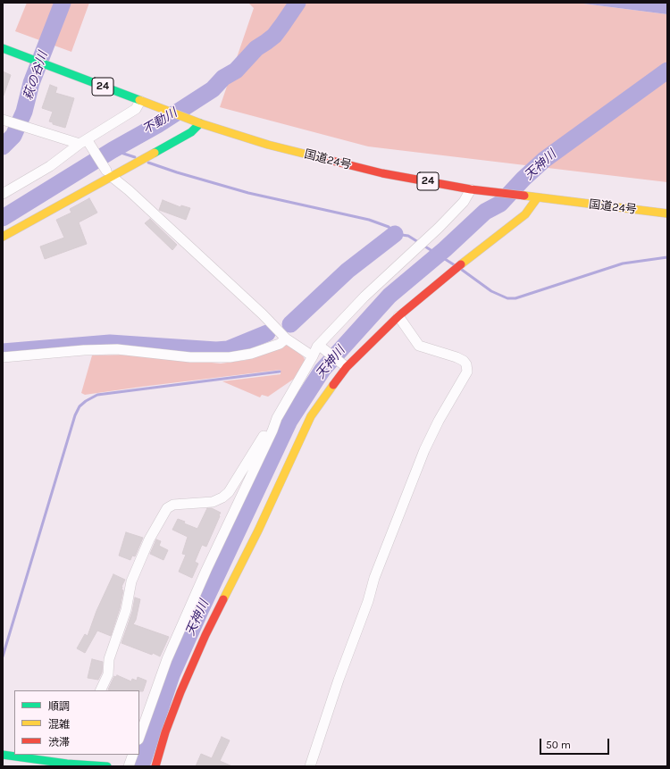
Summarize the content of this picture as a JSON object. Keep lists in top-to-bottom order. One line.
{"streets":{"main road":["24","国道24号"]},"water":["萩の谷川","不動川","天神川"],"legend":["順調","混雑","渋滞"],"scale_bar":"50 m"}
